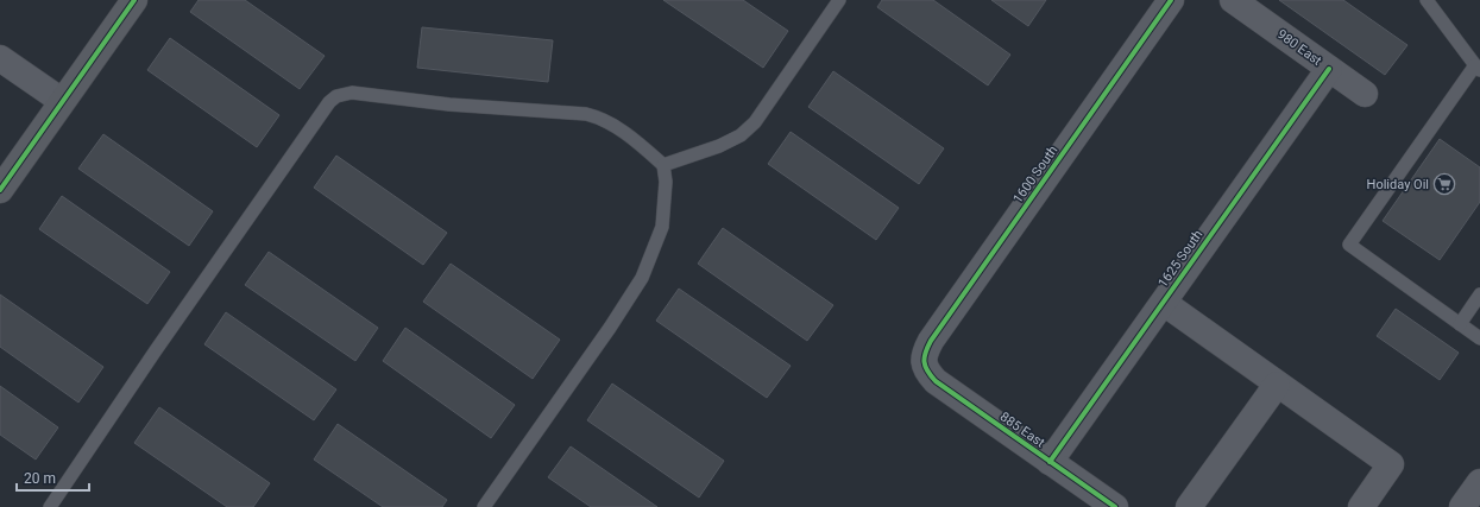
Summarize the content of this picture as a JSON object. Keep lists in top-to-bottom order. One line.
{"streets":{"street":["980 East","1600 South","1625 South","885 East"]},"crossings":[["980 East","1625 South"],["1600 South","885 East"],["1625 South","885 East"]],"places":{"supermarket":["Holiday Oil"]},"scale_bar":"20 m"}
